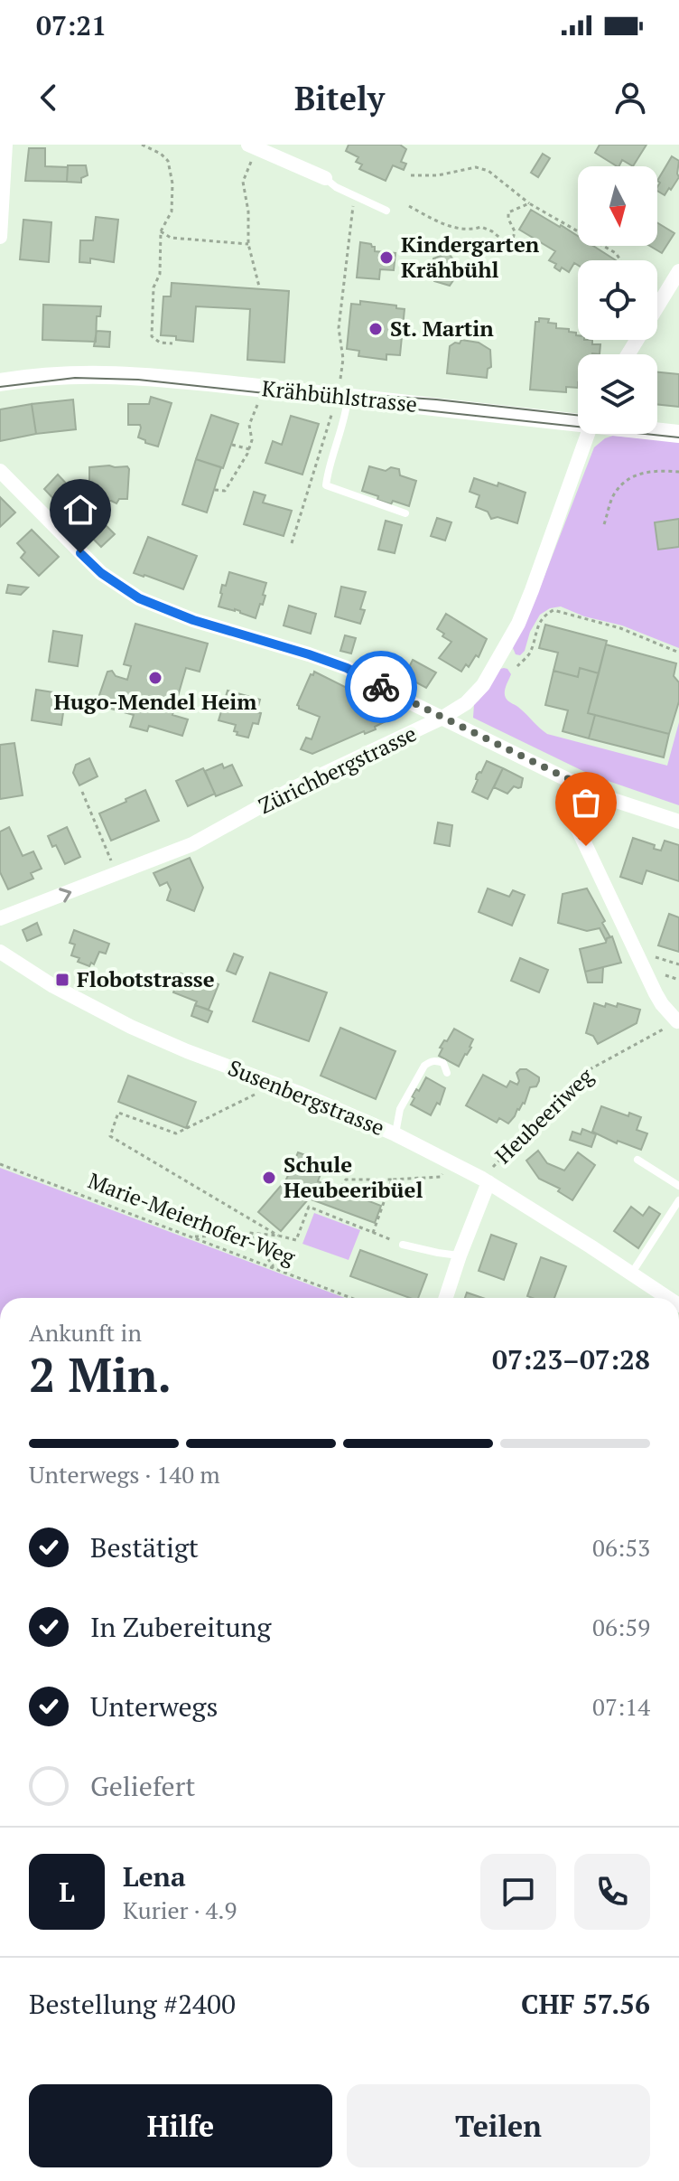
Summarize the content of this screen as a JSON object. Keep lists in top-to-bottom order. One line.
{"streets":{"street":["Krähbühlstrasse","Zürichbergstrasse","Susenbergstrasse","Heubeeriweg"],"path":["Marie-Meierhofer-Weg"]},"crossings":[["Susenbergstrasse","Heubeeriweg"]],"one_way":["Zürichbergstrasse"],"places":{"other":["Kindergarten Krähbühl","St. Martin","Hugo-Mendel Heim","Schule Heubeeribüel"],"transit":["Flobotstrasse"]},"north":"bottom","page":{"status":"07:21","header":"Bitely","heading":["2 Min.","Ankunft in","07:23–07:28"],"panel":["Lena","Kurier · 4.9","Bestellung #2400","CHF 57.56"],"bar":"Unterwegs · 140 m","list":[["Bestätigt","06:53"],["In Zubereitung","06:59"],["Unterwegs","07:14"],"Geliefert"],"round":"L","buttons":["Hilfe","Teilen"]}}
